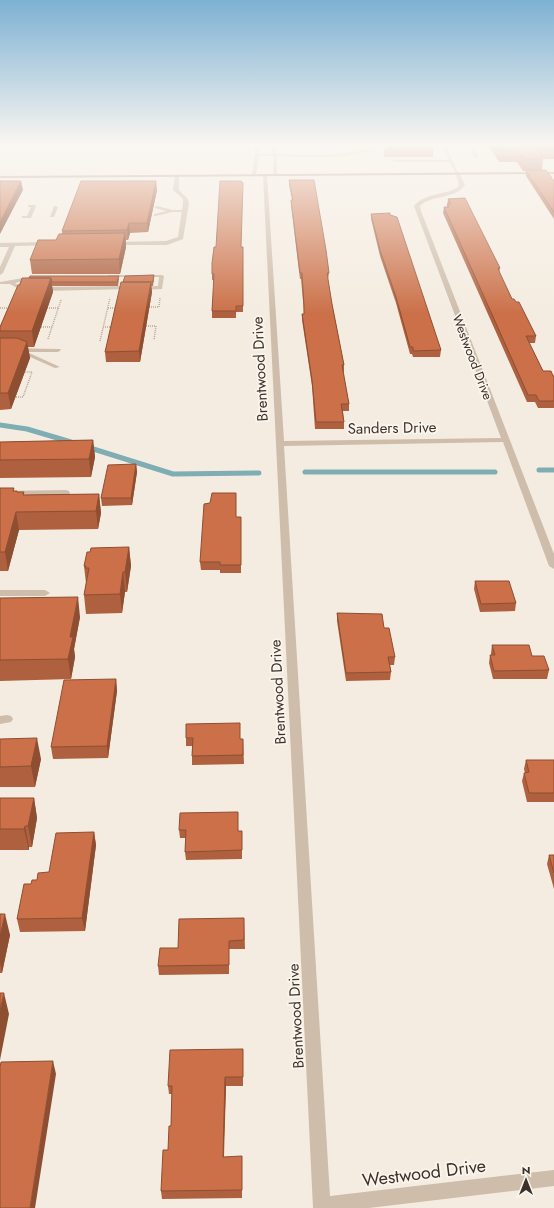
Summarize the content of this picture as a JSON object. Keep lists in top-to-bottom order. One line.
{"streets":{"street":["Westwood Drive","Brentwood Drive","Sanders Drive"]},"crossings":[["Westwood Drive","Brentwood Drive"],["Westwood Drive","Sanders Drive"],["Brentwood Drive","Sanders Drive"]],"north":"top"}
